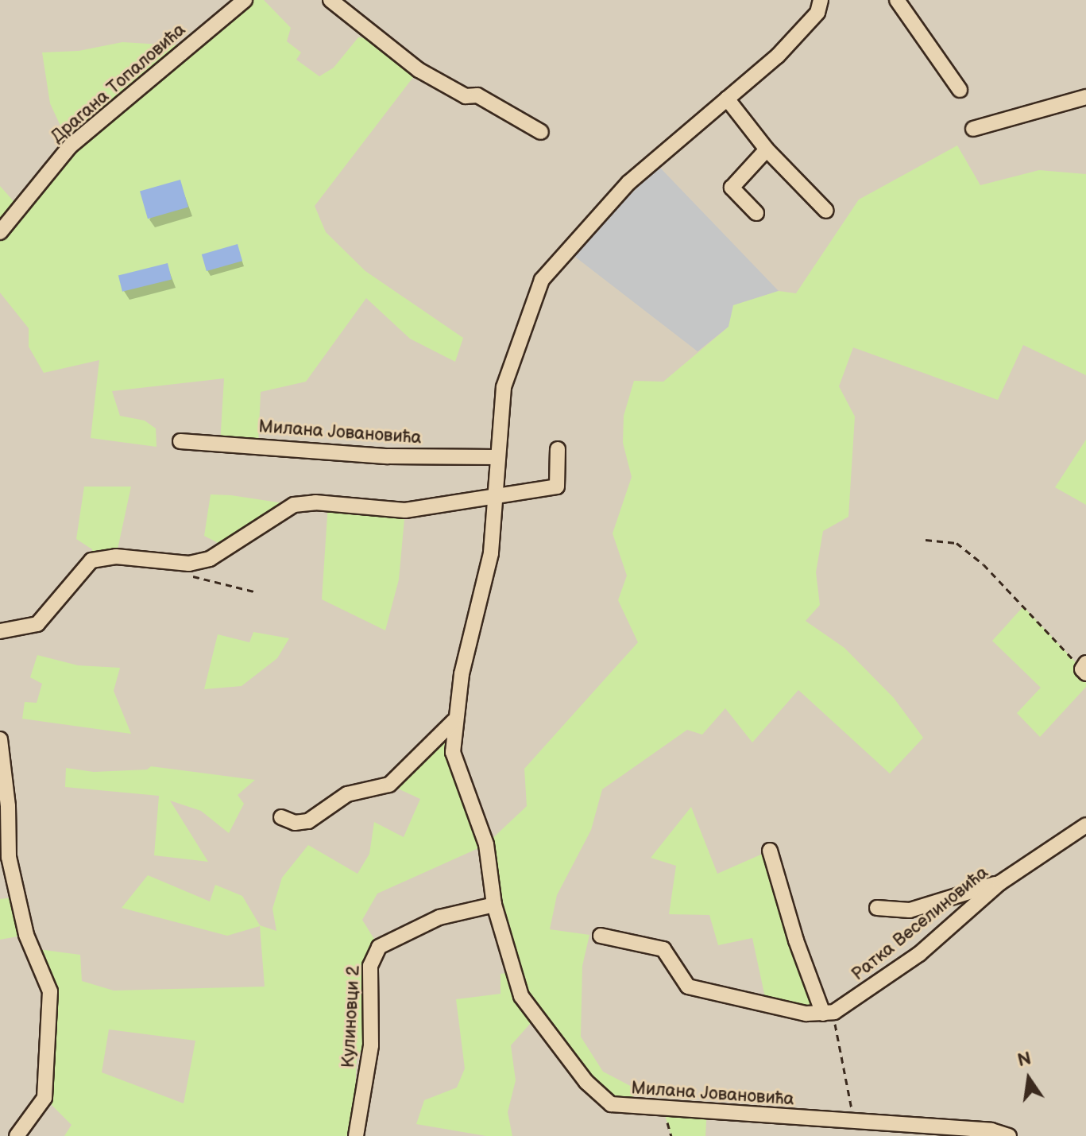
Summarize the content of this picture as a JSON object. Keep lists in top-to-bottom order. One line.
{"streets":{"street":["Драгана Топаловића","Милана Јовановића","Ратка Веселиновића","Кулиновци 2"]},"crossings":[["Милана Јовановића","Кулиновци 2"]],"north":"top"}
